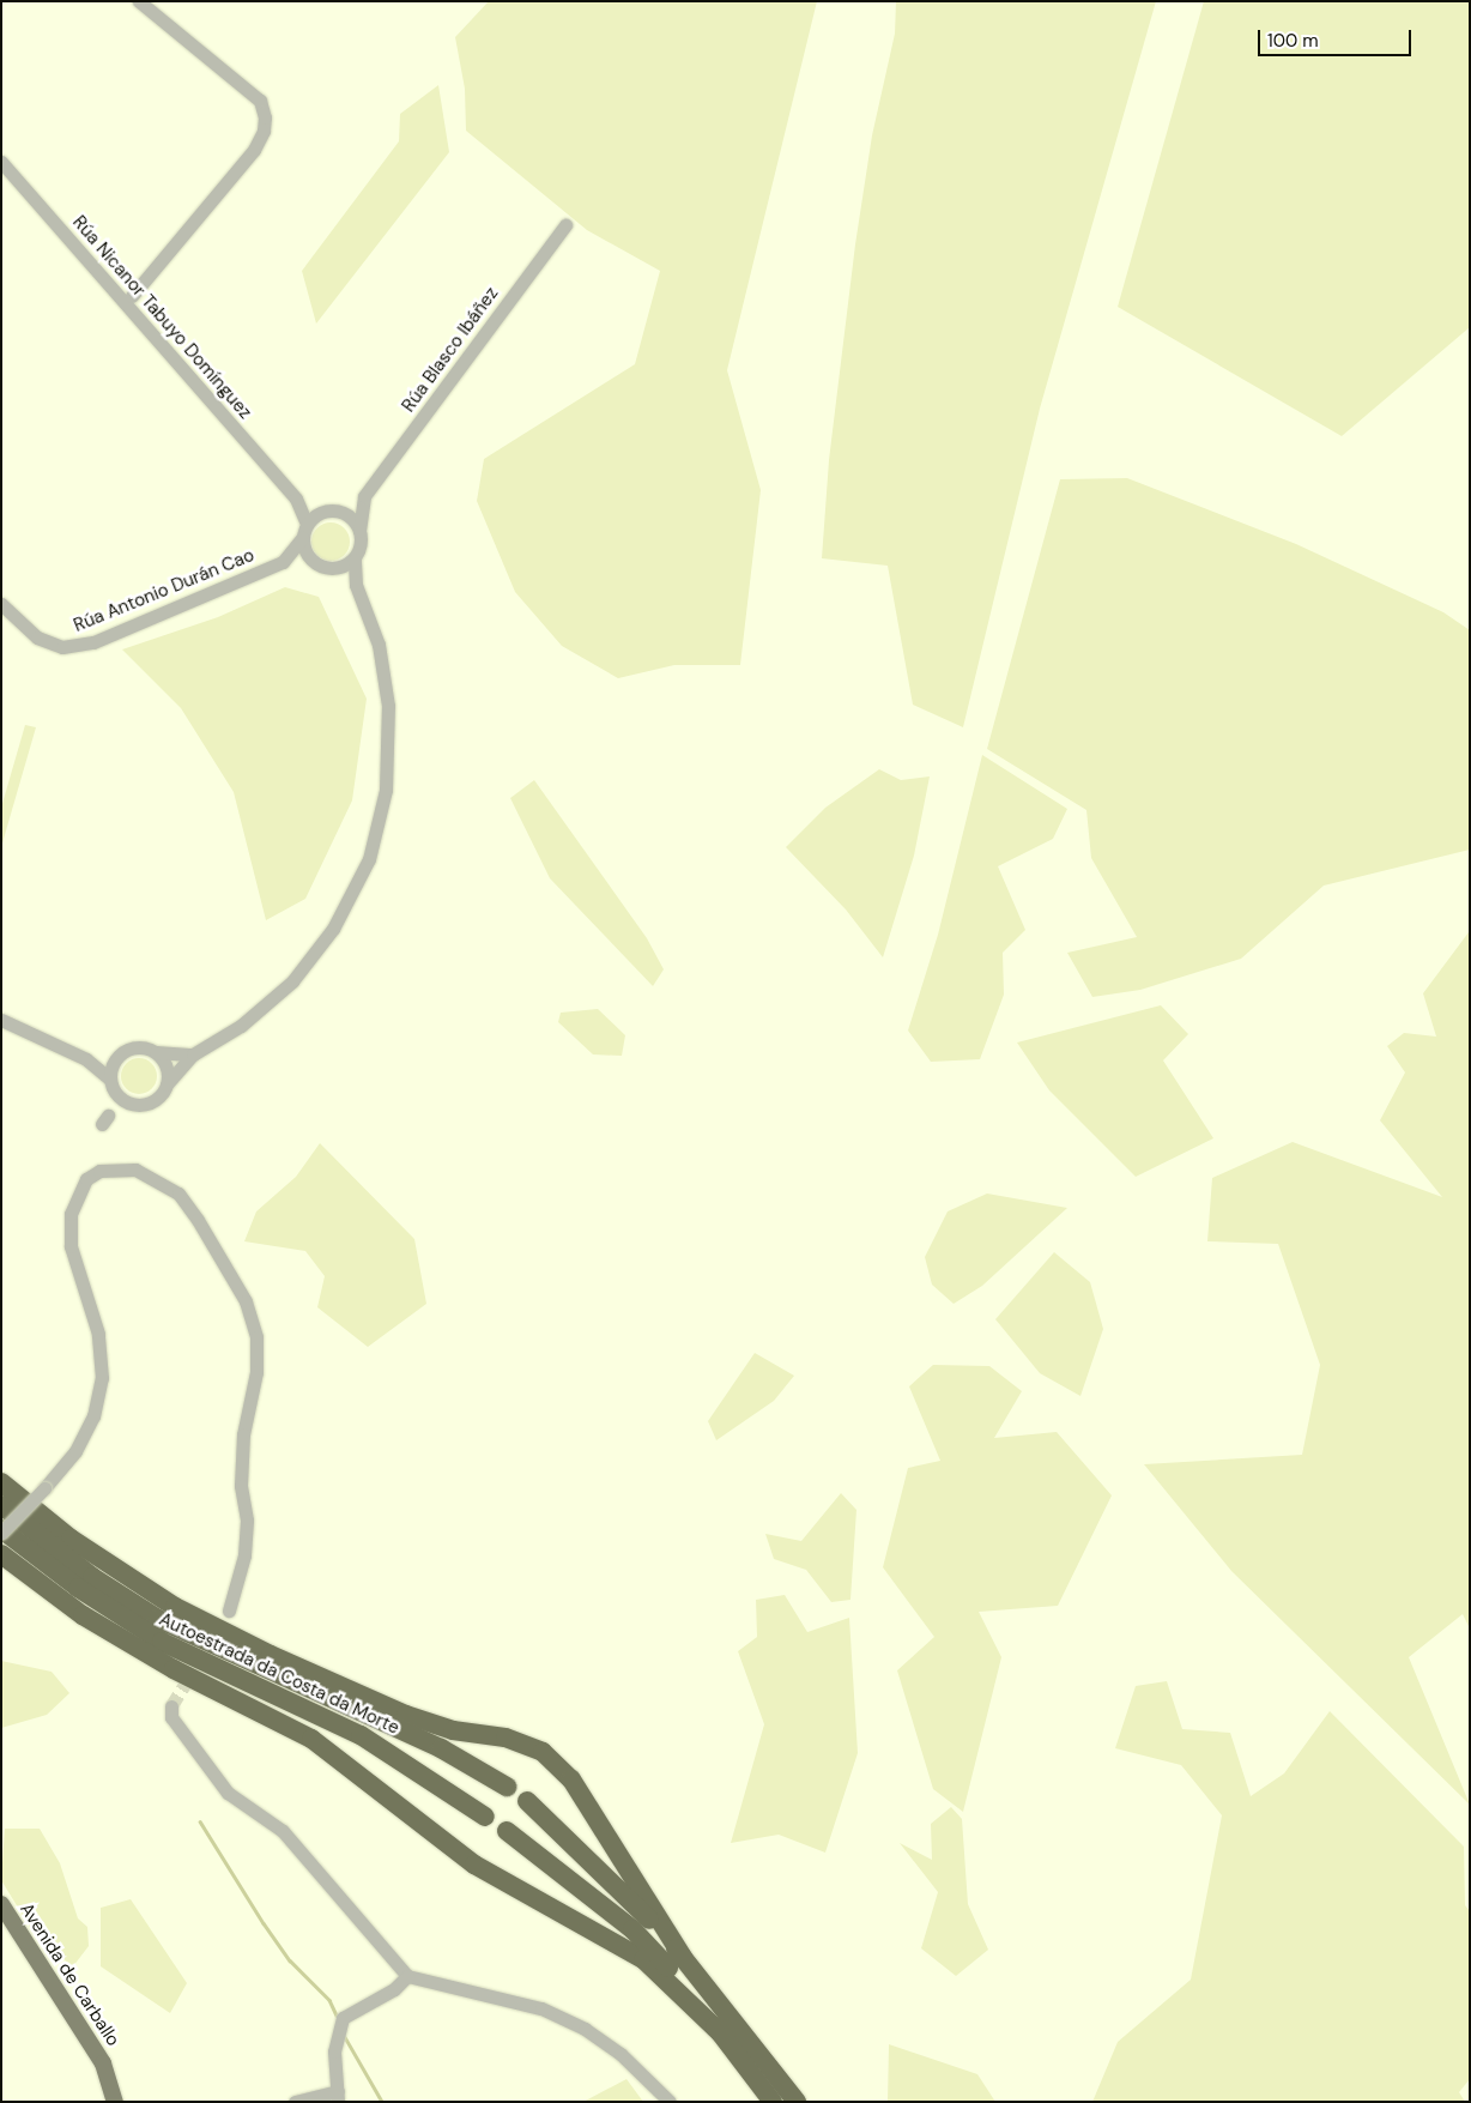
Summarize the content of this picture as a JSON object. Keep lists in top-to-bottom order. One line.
{"streets":{"highway":["Autoestrada da Costa da Morte"],"main road":["Avenida de Carballo"],"street":["Rúa Nicanor Tabuyo Domínguez","Rúa Blasco Ibáñez","Rúa Antonio Durán Cao"]},"crossings":[["Rúa Nicanor Tabuyo Domínguez","Rúa Blasco Ibáñez"],["Rúa Nicanor Tabuyo Domínguez","Rúa Antonio Durán Cao"],["Rúa Blasco Ibáñez","Rúa Antonio Durán Cao"]],"scale_bar":"100 m"}
